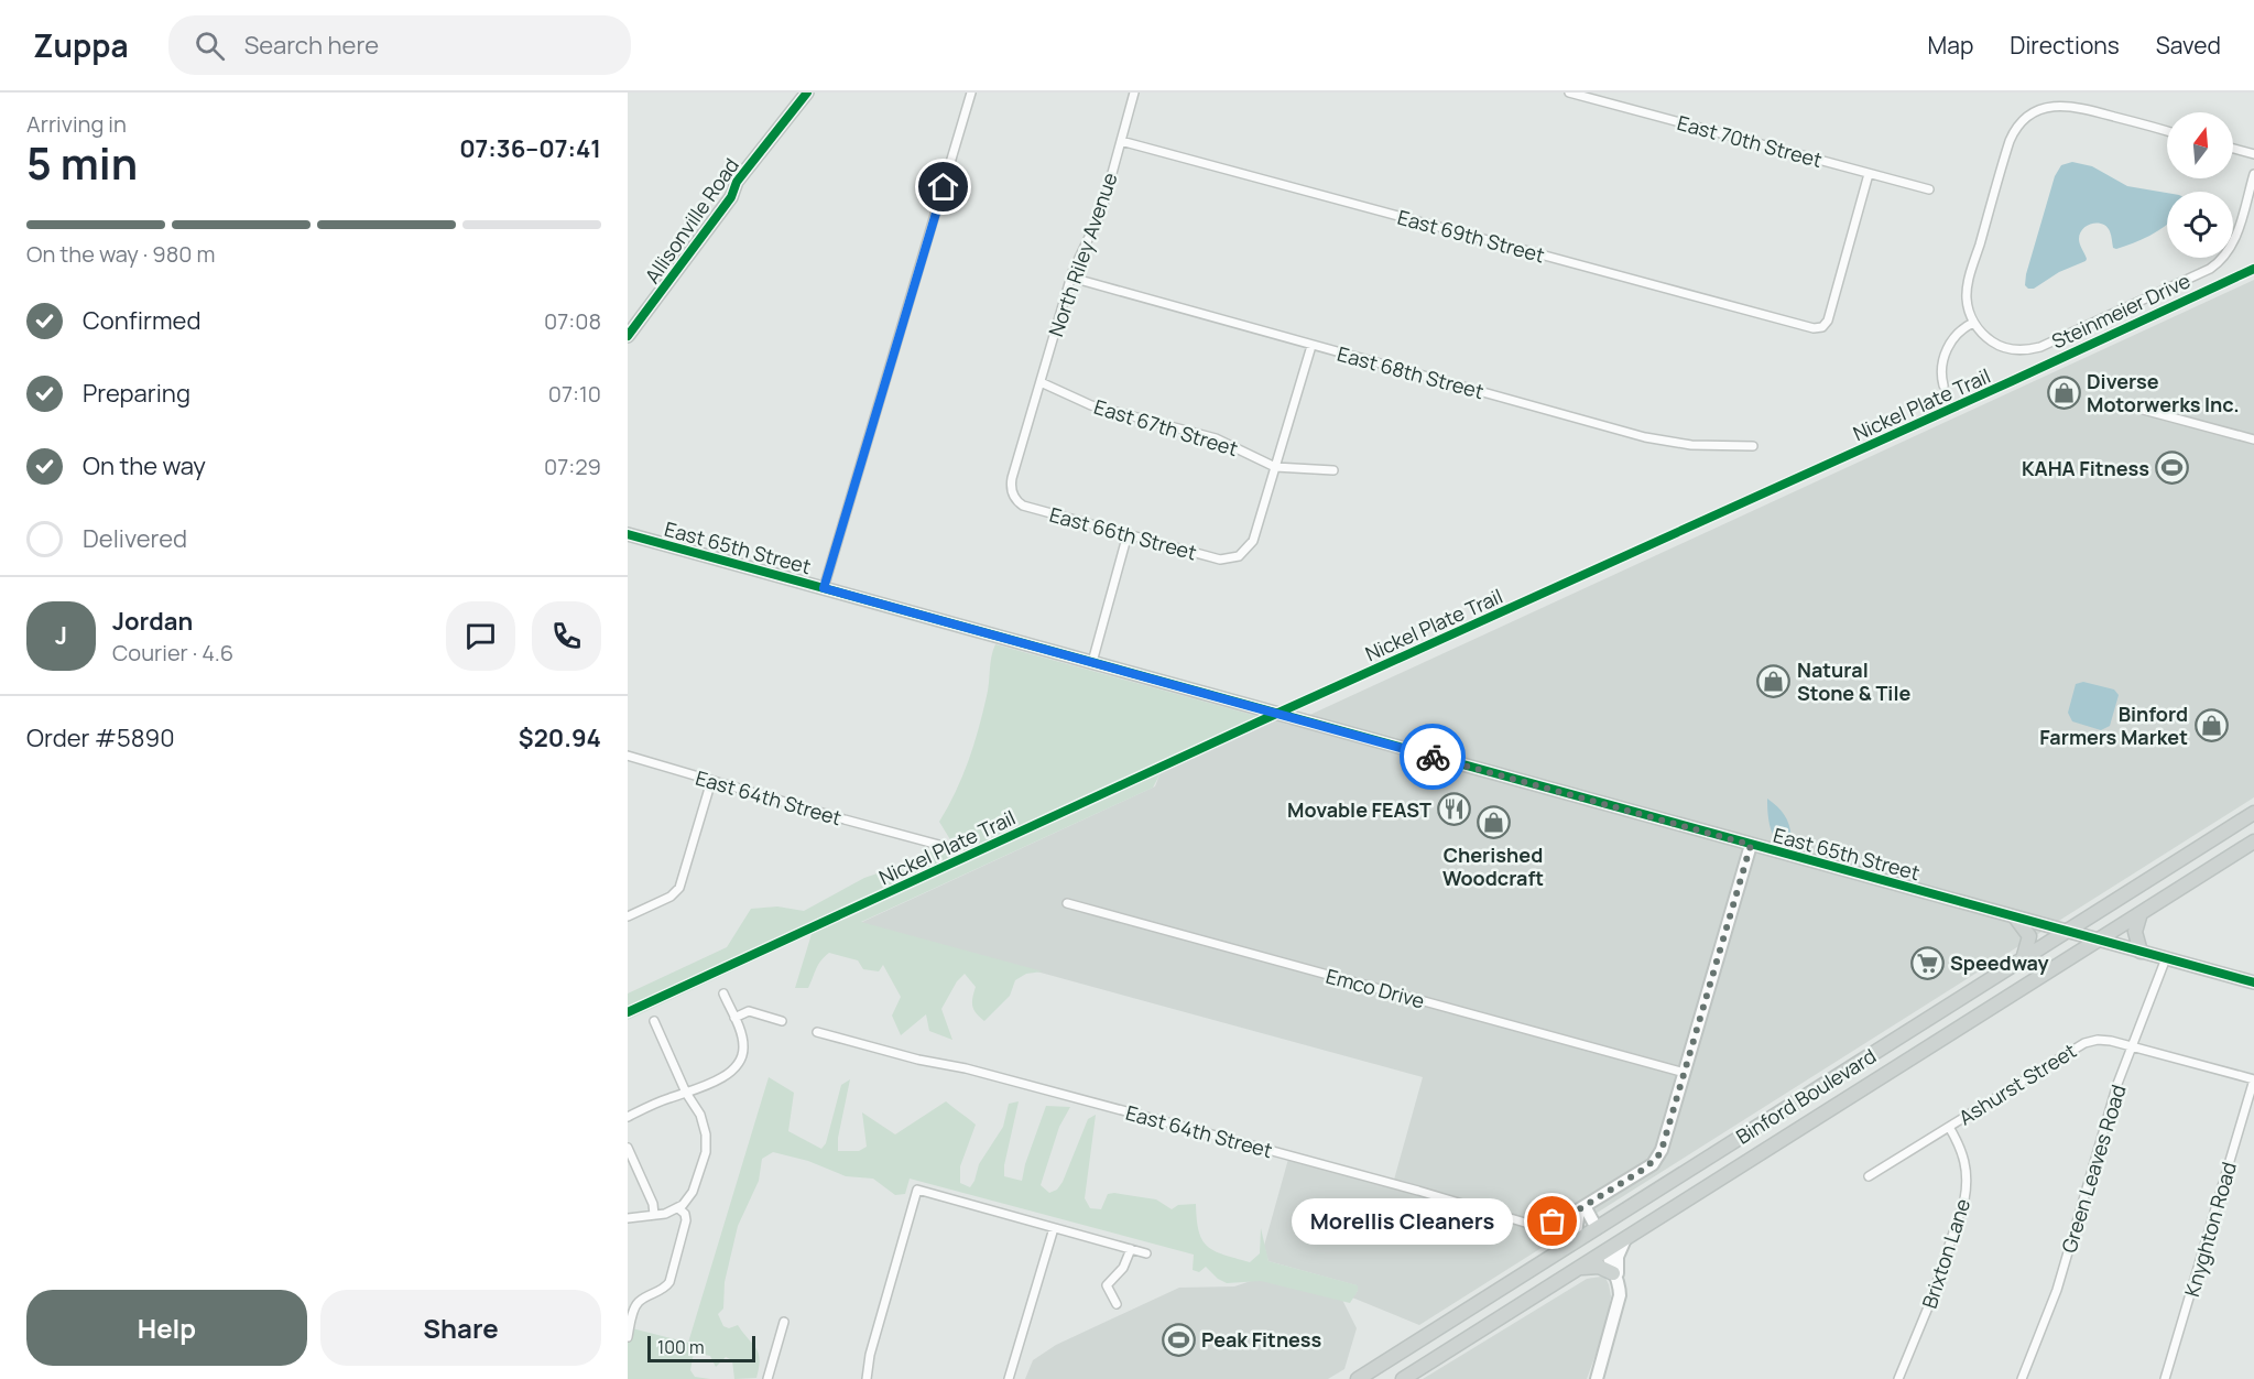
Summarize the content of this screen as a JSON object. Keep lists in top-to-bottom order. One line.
{"streets":{"main road":["Binford Boulevard"],"street":["East 70th Street","Allisonville Road","East 69th Street","North Riley Avenue","Steinmeier Drive","East 68th Street","East 67th Street","East 66th Street","East 65th Street","East 64th Street","Emco Drive","Ashurst Street","Green Leaves Road","Knyghton Road","Brixton Lane"],"cycle path":["Nickel Plate Trail"]},"crossings":[["East 70th Street","East 69th Street"],["East 69th Street","North Riley Avenue"],["North Riley Avenue","East 68th Street"],["North Riley Avenue","East 67th Street"],["North Riley Avenue","East 66th Street"],["East 67th Street","East 66th Street"],["East 65th Street","Binford Boulevard"],["East 65th Street","Green Leaves Road"],["Ashurst Street","Green Leaves Road"],["Ashurst Street","Knyghton Road"],["Ashurst Street","Brixton Lane"]],"places":{"shop":["Diverse Motorwerks Inc.","Natural Stone & Tile","Binford Farmers Market","Cherished Woodcraft"],"sports":["KAHA Fitness","Peak Fitness"],"restaurant":["Movable FEAST"],"supermarket":["Speedway"],"other":["Morellis Cleaners"]},"scale_bar":"100 m","north":"top","page":{"header":"Zuppa","search":"Search here","nav":["Map","Directions","Saved"],"heading":["5 min","Arriving in","07:36–07:41"],"panel":["Jordan","Courier · 4.6","Order #5890","$20.94"],"bar":"On the way · 980 m","list":[["Confirmed","07:08"],["Preparing","07:10"],["On the way","07:29"],"Delivered"],"round":"J","bubble":"Morellis Cleaners","buttons":["Help","Share"],"scale":"100 m"}}
